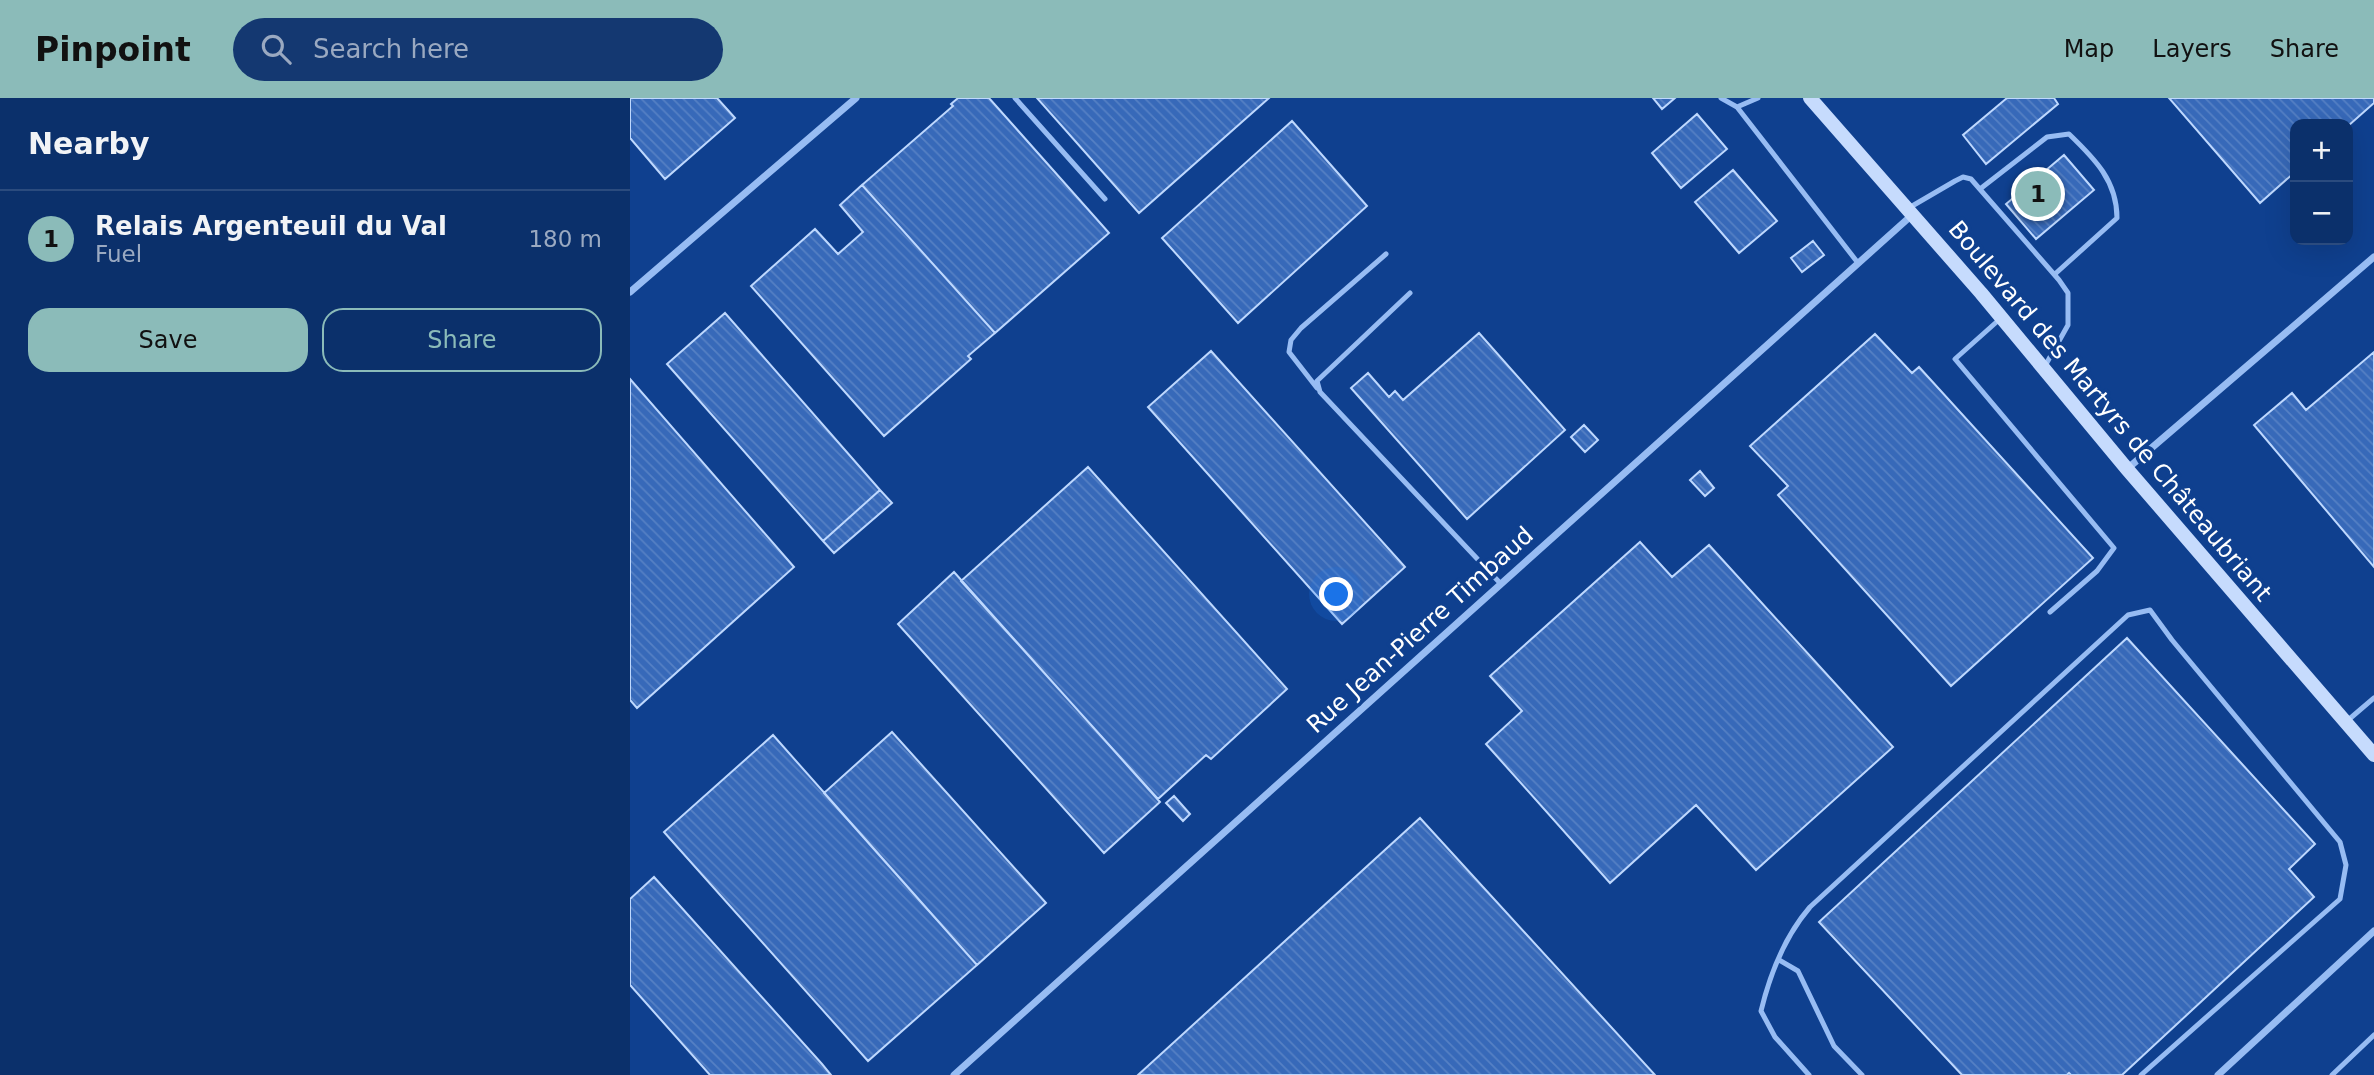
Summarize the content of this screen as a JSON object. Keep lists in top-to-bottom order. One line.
{"streets":{"main road":["Boulevard des Martyrs de Châteaubriant"],"street":["Rue Jean-Pierre Timbaud"]},"crossings":[["Boulevard des Martyrs de Châteaubriant","Rue Jean-Pierre Timbaud"]],"page":{"header":"Pinpoint","search":"Search here","nav":["Map","Layers","Share"],"heading":"Nearby","map_buttons":["+","−"],"pins":"1","list":[{"mark":"1","name":"Relais Argenteuil du Val","note":"Fuel","value":"180 m"}],"buttons":["Save","Share"]}}
